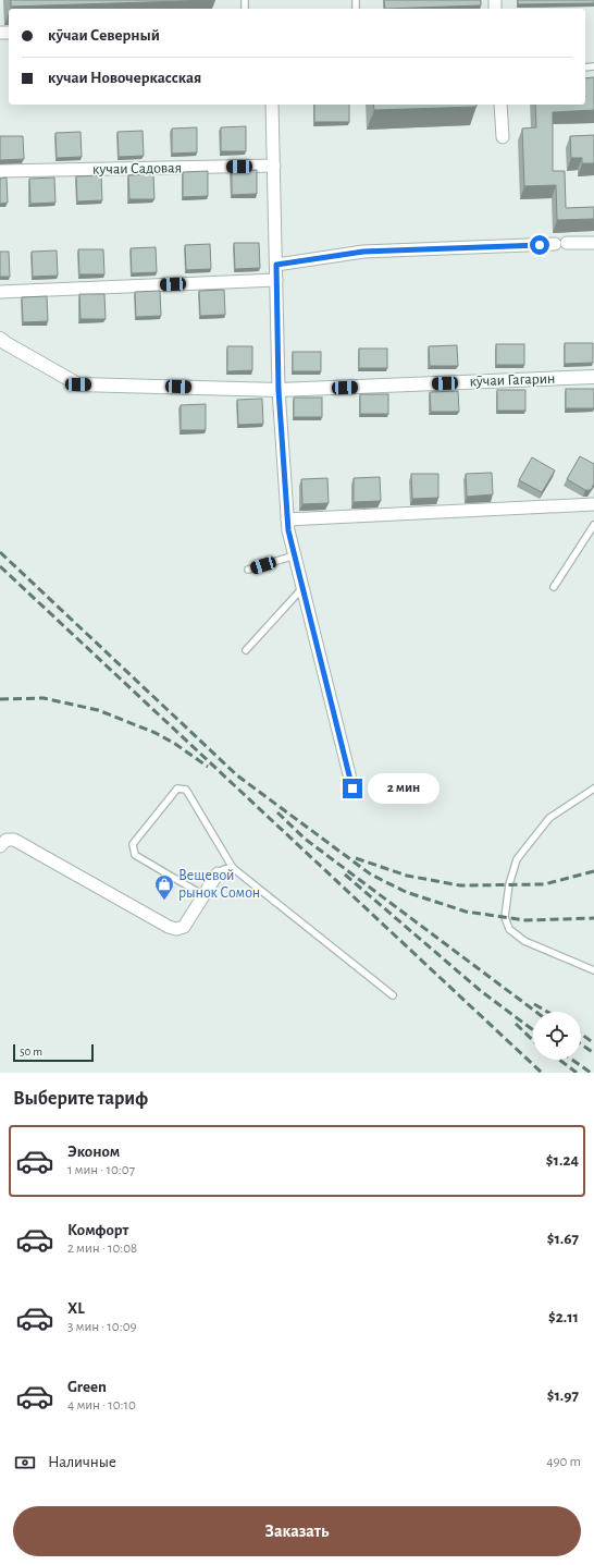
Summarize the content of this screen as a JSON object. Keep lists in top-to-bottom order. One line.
{"streets":{"main road":["кӯчаи Гагарин"],"street":["кучаи Садовая"]},"places":{"shop":["Вещевой рынок Сомон"]},"scale_bar":"50 m","page":{"banner":["кӯчаи Северный","кучаи Новочеркасская"],"bubble":"2 мин","scale":"50 m","heading":"Выберите тариф","list":[{"name":"Эконом","note":"1 мин · 10:07","value":"$1.24"},{"name":"Комфорт","note":"2 мин · 10:08","value":"$1.67"},{"name":"XL","note":"3 мин · 10:09","value":"$2.11"},{"name":"Green","note":"4 мин · 10:10","value":"$1.97"}],"pay":["Наличные","490 m"],"buttons":"Заказать"}}
